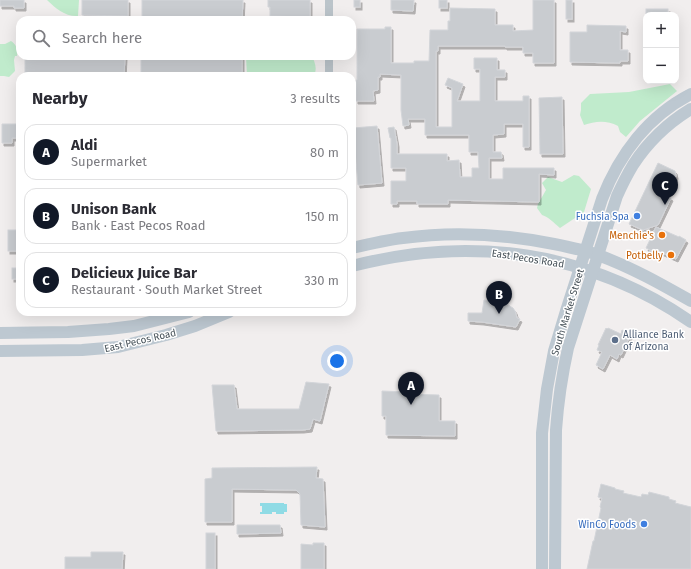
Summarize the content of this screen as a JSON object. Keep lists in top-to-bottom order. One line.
{"streets":{"main road":["East Pecos Road","South Market Street"]},"crossings":[["East Pecos Road","South Market Street"]],"places":["Fuchsia Spa","Menchie's","Potbelly","Alliance Bank of Arizona","WinCo Foods"],"page":{"map_buttons":["+","−"],"search":"Search here","heading":["Nearby","3 results"],"list":[{"mark":"A","name":"Aldi","note":"Supermarket","value":"80 m"},{"mark":"B","name":"Unison Bank","note":"Bank · East Pecos Road","value":"150 m"},{"mark":"C","name":"Delicieux Juice Bar","note":"Restaurant · South Market Street","value":"330 m"}],"pins":["C","B","A"]}}
